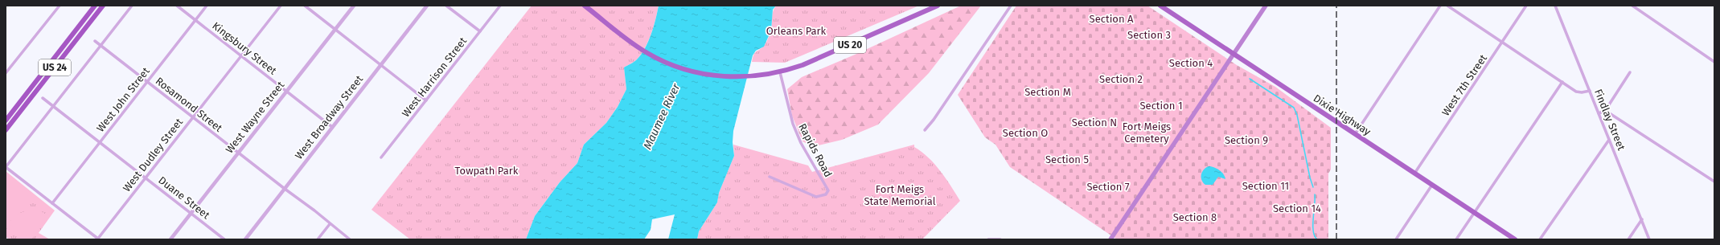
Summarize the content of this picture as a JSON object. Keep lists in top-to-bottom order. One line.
{"streets":{"highway":["US 24"],"main road":["US 20","Dixie Highway"],"street":["Kingsbury Street","West Harrison Street","West 7th Street","West John Street","Rosamond Street","West Wayne Street","West Broadway Street","Findlay Street","Rapids Road","West Dudley Street","Duane Street"]},"crossings":[["US 20","Rapids Road"],["Kingsbury Street","West John Street"],["Kingsbury Street","West Wayne Street"],["Kingsbury Street","West Broadway Street"],["Kingsbury Street","West Dudley Street"],["West 7th Street","Dixie Highway"],["West John Street","Rosamond Street"],["West John Street","Duane Street"],["Rosamond Street","West Wayne Street"],["Rosamond Street","West Broadway Street"],["Rosamond Street","West Dudley Street"],["West Wayne Street","Duane Street"],["West Dudley Street","Duane Street"]],"water":["Maumee River"],"parks":["Section A","Orleans Park","Section 3","Section 4","Section 2","Section M","Section 1","Section N","Fort Meigs Cemetery","Section O","Section 9","Section 5","Towpath Park","Section 11","Section 7","Fort Meigs State Memorial","Section 14","Section 8"]}
